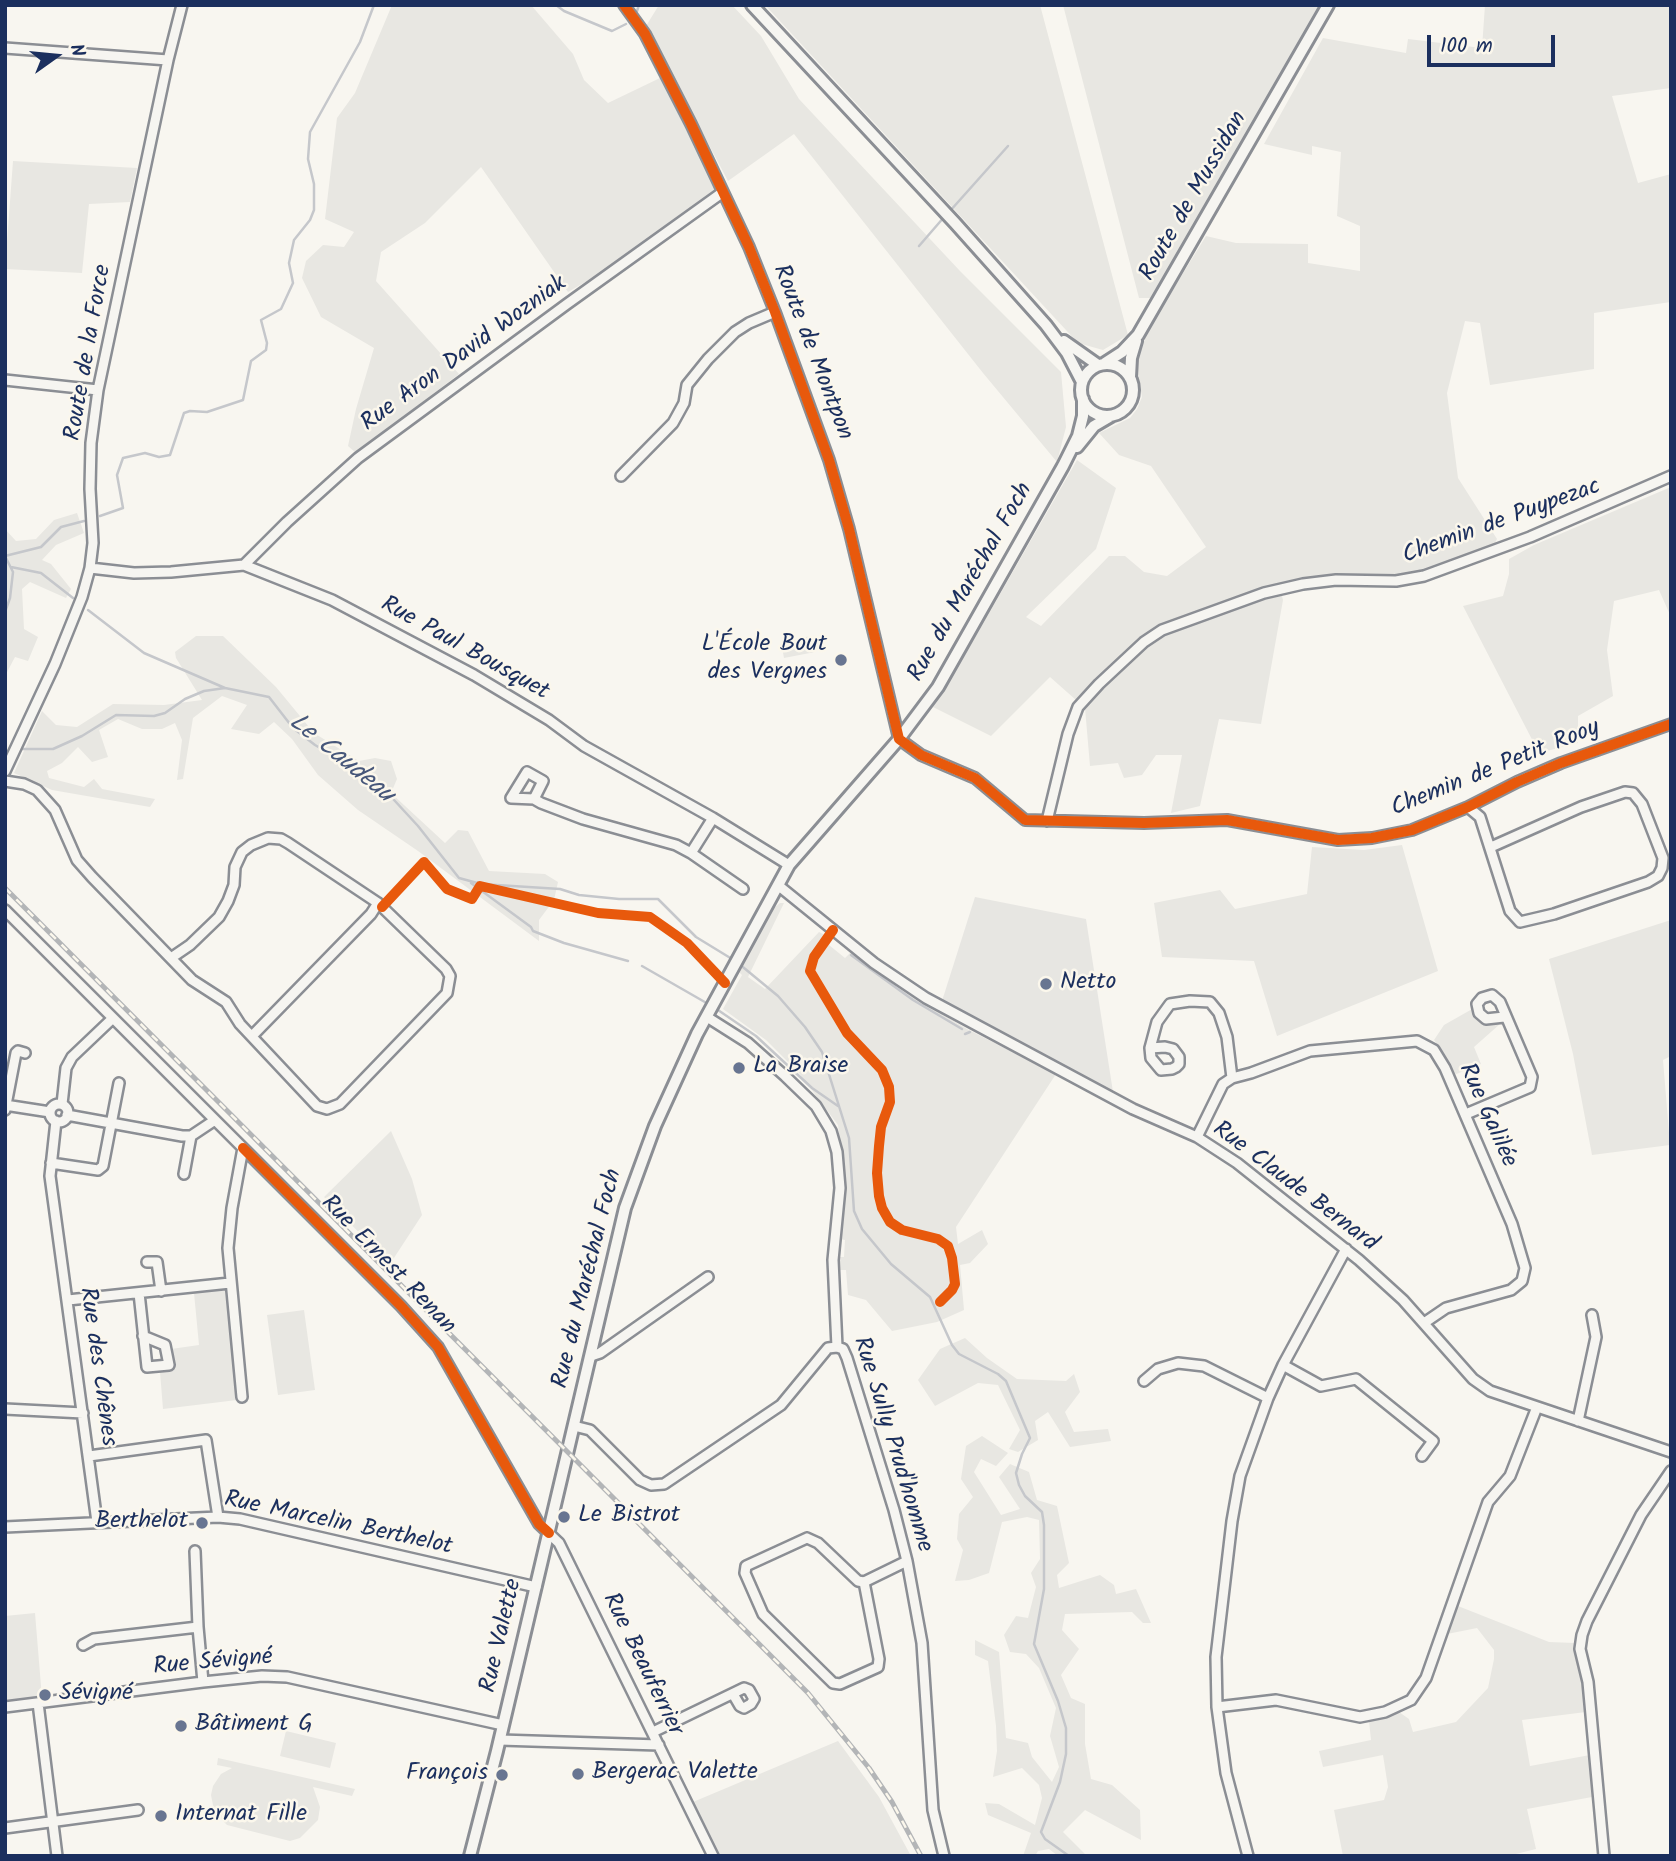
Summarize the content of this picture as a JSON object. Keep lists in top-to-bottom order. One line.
{"streets":{"main road":["Route de Mussidan","Rue du Maréchal Foch","Rue Valette"],"street":["Route de la Force","Route de Montpon","Rue Aron David Wozniak","Chemin de Puypezac","Rue Paul Bousquet","Chemin de Petit Rooy","Rue Galilée","Rue Claude Bernard","Rue Ernest Renan","Rue des Chênes","Rue Sully Prud'homme","Rue Marcelin Berthelot","Rue Sévigné","Rue Beauferrier"]},"crossings":[["Route de Mussidan","Rue du Maréchal Foch"],["Route de la Force","Rue Paul Bousquet"],["Route de Montpon","Rue Aron David Wozniak"],["Route de Montpon","Rue du Maréchal Foch"],["Route de Montpon","Chemin de Petit Rooy"],["Rue Aron David Wozniak","Rue Paul Bousquet"],["Chemin de Puypezac","Chemin de Petit Rooy"],["Rue du Maréchal Foch","Rue Paul Bousquet"],["Rue du Maréchal Foch","Chemin de Petit Rooy"],["Rue du Maréchal Foch","Rue Claude Bernard"],["Rue du Maréchal Foch","Rue Sully Prud'homme"],["Rue du Maréchal Foch","Rue Valette"],["Rue Galilée","Rue Claude Bernard"],["Rue Ernest Renan","Rue Valette"],["Rue Ernest Renan","Rue Beauferrier"],["Rue des Chênes","Rue Marcelin Berthelot"],["Rue Marcelin Berthelot","Rue Valette"],["Rue Valette","Rue Sévigné"],["Rue Valette","Rue Beauferrier"]],"water":["Le Caudeau"],"places":["L'École Bout des Vergnes","Netto","La Braise","Le Bistrot","Berthelot","Sévigné","Bâtiment G","Bergerac Valette","François","Internat Fille"],"scale_bar":"100 m","north":"right"}
